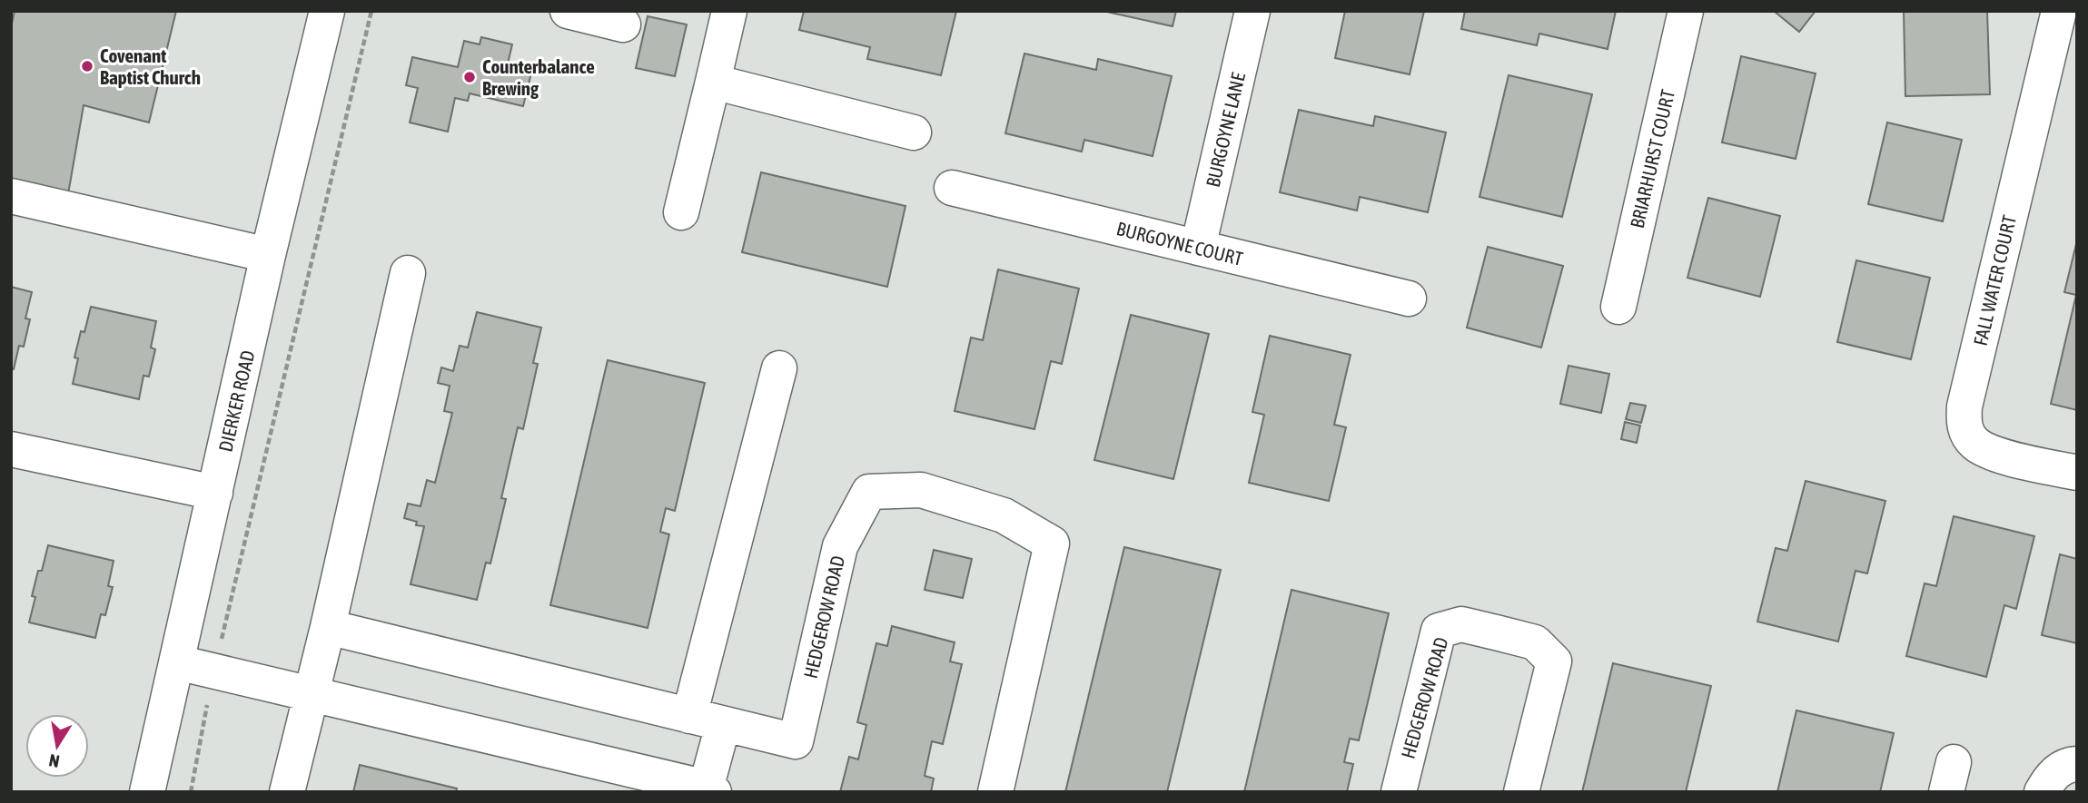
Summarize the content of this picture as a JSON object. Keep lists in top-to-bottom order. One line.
{"streets":{"street":["BURGOYNE LANE","BRIARHURST COURT","BURGOYNE COURT","FALL WATER COURT","DIERKER ROAD","HEDGEROW ROAD"]},"crossings":[["BURGOYNE LANE","BURGOYNE COURT"]],"places":["Covenant Baptist Church","Counterbalance Brewing"],"north":"bottom"}
